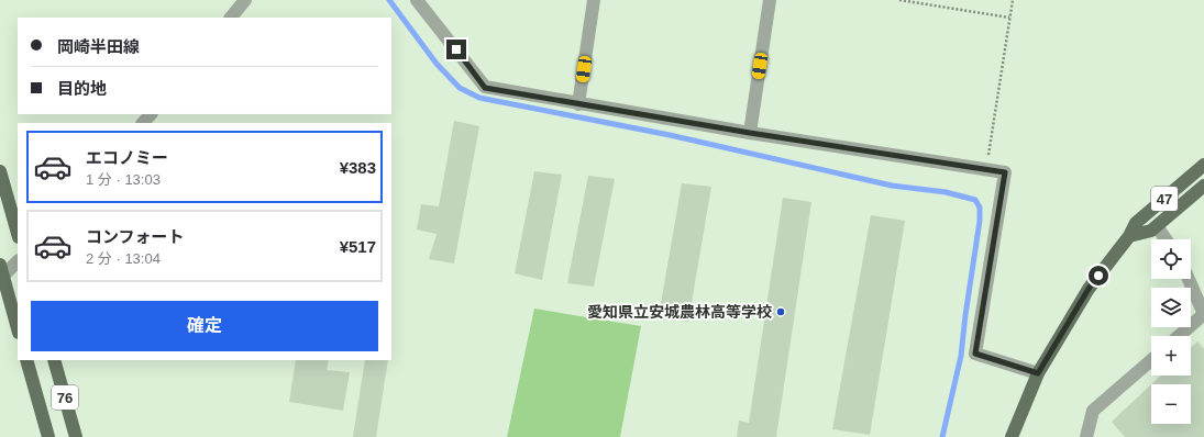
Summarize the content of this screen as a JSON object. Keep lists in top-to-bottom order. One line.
{"streets":{"main road":["47","76"]},"places":["愛知県立安城農林高等学校"],"page":{"banner":["岡崎半田線","目的地"],"list":[{"name":"エコノミー","note":"1 分 · 13:03","value":"¥383"},{"name":"コンフォート","note":"2 分 · 13:04","value":"¥517"}],"map_buttons":["+","−"],"buttons":"確定"}}
